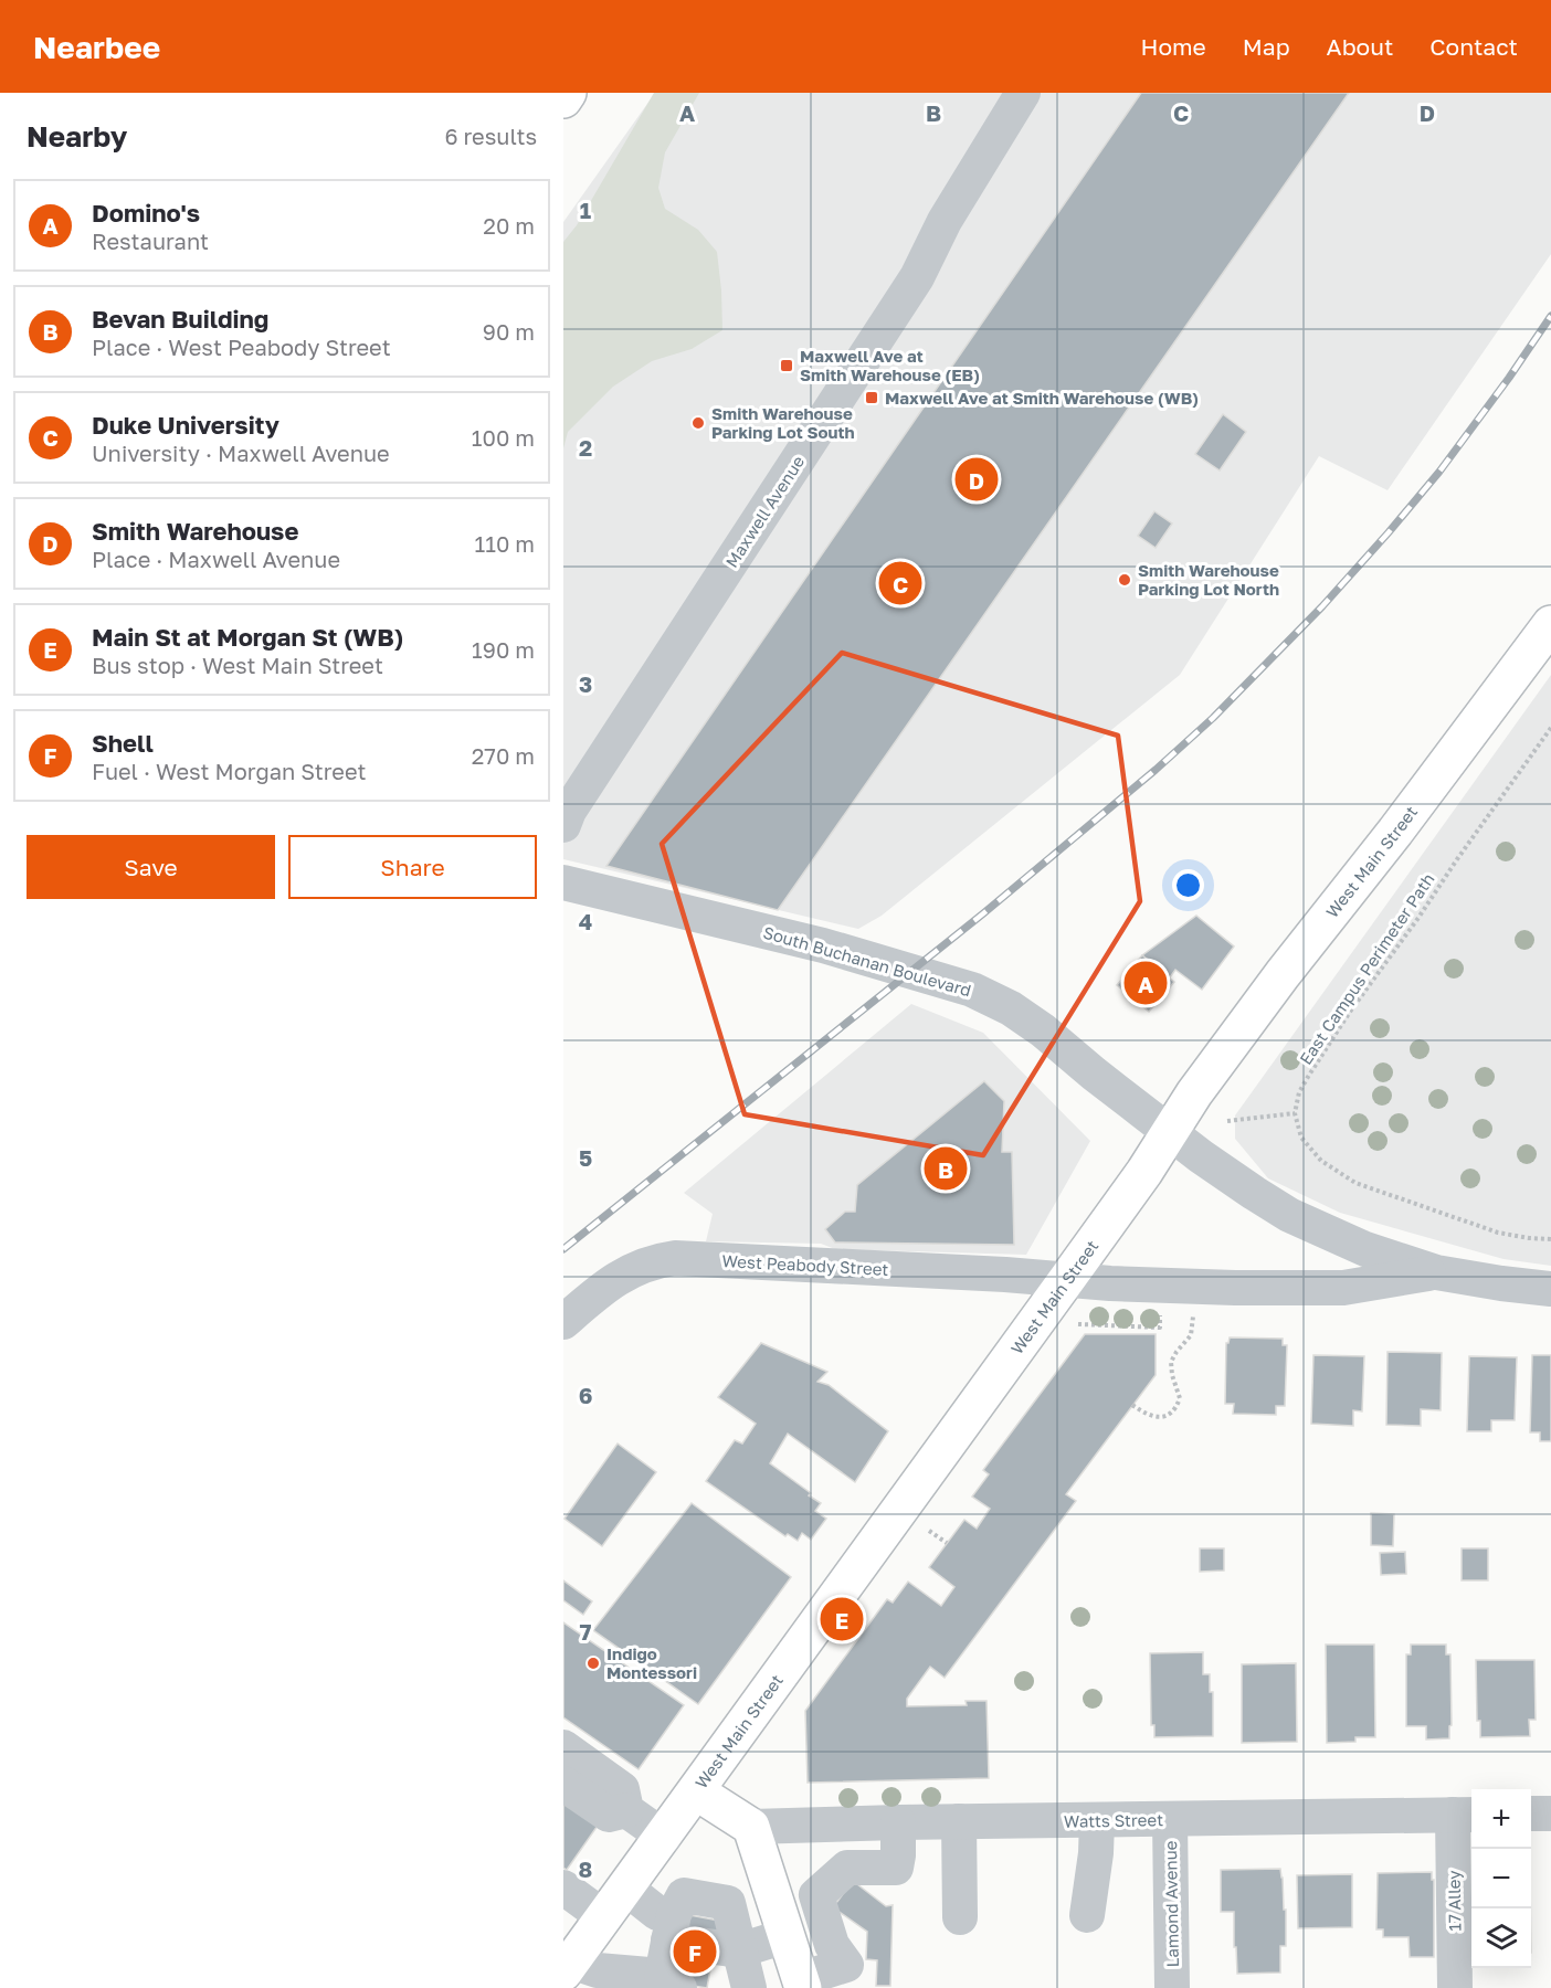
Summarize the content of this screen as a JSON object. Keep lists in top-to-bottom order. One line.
{"streets":{"main road":["West Main Street"],"street":["Maxwell Avenue","South Buchanan Boulevard","West Peabody Street","Watts Street","17 Alley","Lamond Avenue"],"path":["East Campus Perimeter Path"]},"crossings":[["West Main Street","South Buchanan Boulevard"],["West Main Street","West Peabody Street"],["South Buchanan Boulevard","West Peabody Street"],["Watts Street","17 Alley"],["Watts Street","Lamond Avenue"]],"places":{"transit":["Maxwell Ave at Smith Warehouse (EB)","Maxwell Ave at Smith Warehouse (WB)"],"other":["Smith Warehouse Parking Lot South","Smith Warehouse Parking Lot North","Indigo Montessori"]},"page":{"header":"Nearbee","nav":["Home","Map","About","Contact"],"heading":["Nearby","6 results"],"list":[{"mark":"A","name":"Domino's","note":"Restaurant","value":"20 m"},{"mark":"B","name":"Bevan Building","note":"Place · West Peabody Street","value":"90 m"},{"mark":"C","name":"Duke University","note":"University · Maxwell Avenue","value":"100 m"},{"mark":"D","name":"Smith Warehouse","note":"Place · Maxwell Avenue","value":"110 m"},{"mark":"E","name":"Main St at Morgan St (WB)","note":"Bus stop · West Main Street","value":"190 m"},{"mark":"F","name":"Shell","note":"Fuel · West Morgan Street","value":"270 m"}],"pins":["D","C","A","B","E","F"],"buttons":["Save","Share"],"map_buttons":["+","−"]},"grid":{"columns":["A","B","C","D"],"rows":["1","2","3","4","5","6","7","8"]}}
